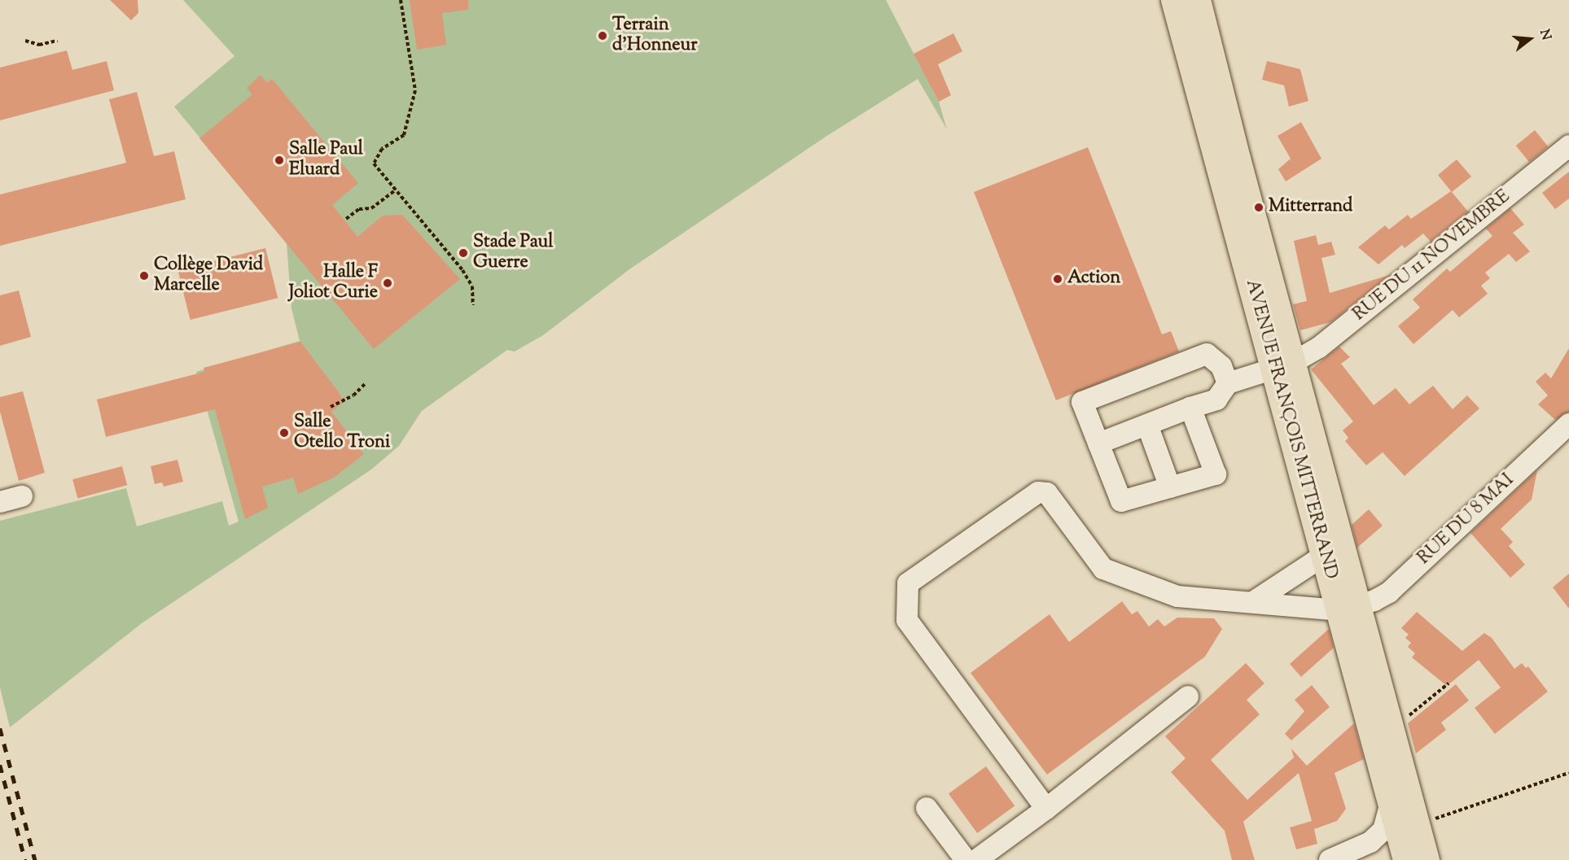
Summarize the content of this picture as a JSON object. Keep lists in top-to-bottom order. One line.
{"streets":{"main road":["AVENUE FRANÇOIS MITTERRAND"],"street":["RUE DU 11 NOVEMBRE","RUE DU 8 MAI"]},"crossings":[["RUE DU 11 NOVEMBRE","AVENUE FRANÇOIS MITTERRAND"],["AVENUE FRANÇOIS MITTERRAND","RUE DU 8 MAI"]],"places":["Terrain d'Honneur","Salle Paul Eluard","Mitterrand","Stade Paul Guerre","Collège David Marcelle","Action","Halle F Joliot Curie","Salle Otello Troni"],"north":"right"}
